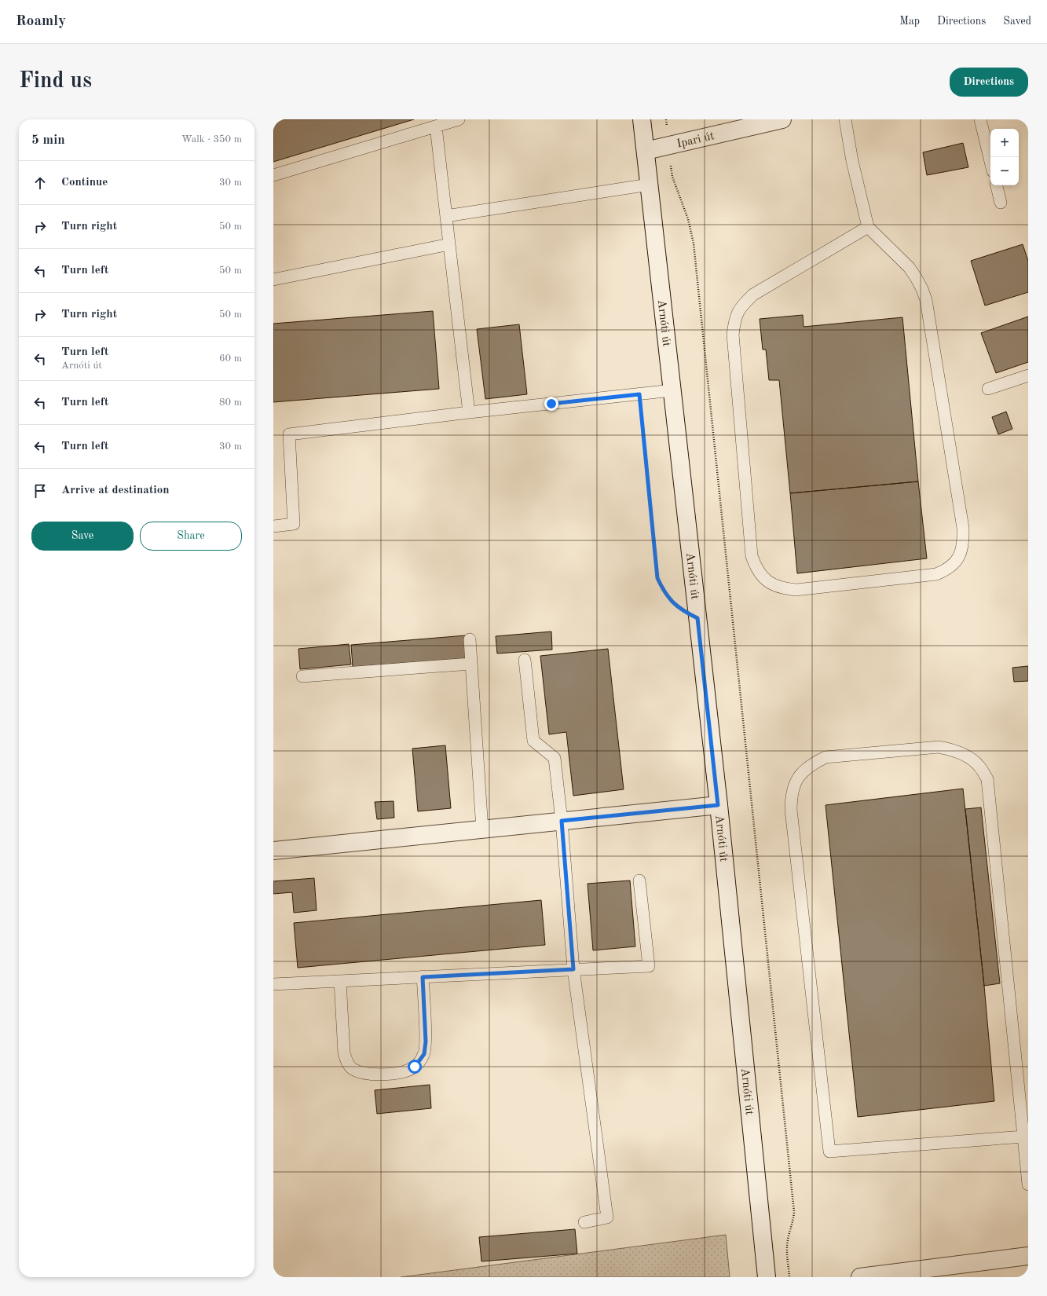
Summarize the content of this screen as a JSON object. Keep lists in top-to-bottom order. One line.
{"streets":{"main road":["Ipari út","Arnóti út"]},"crossings":[["Ipari út","Arnóti út"]],"page":{"header":"Roamly","nav":["Map","Directions","Saved"],"buttons":["Directions",["Save","Share"]],"title":"Find us","heading":["5 min","Walk · 350 m"],"map_buttons":["+","−"],"list":[["Continue","30 m"],["Turn right","50 m"],["Turn left","50 m"],["Turn right","50 m"],["Turn left","Arnóti út","60 m"],["Turn left","80 m"],["Turn left","30 m"],"Arrive at destination"]}}
